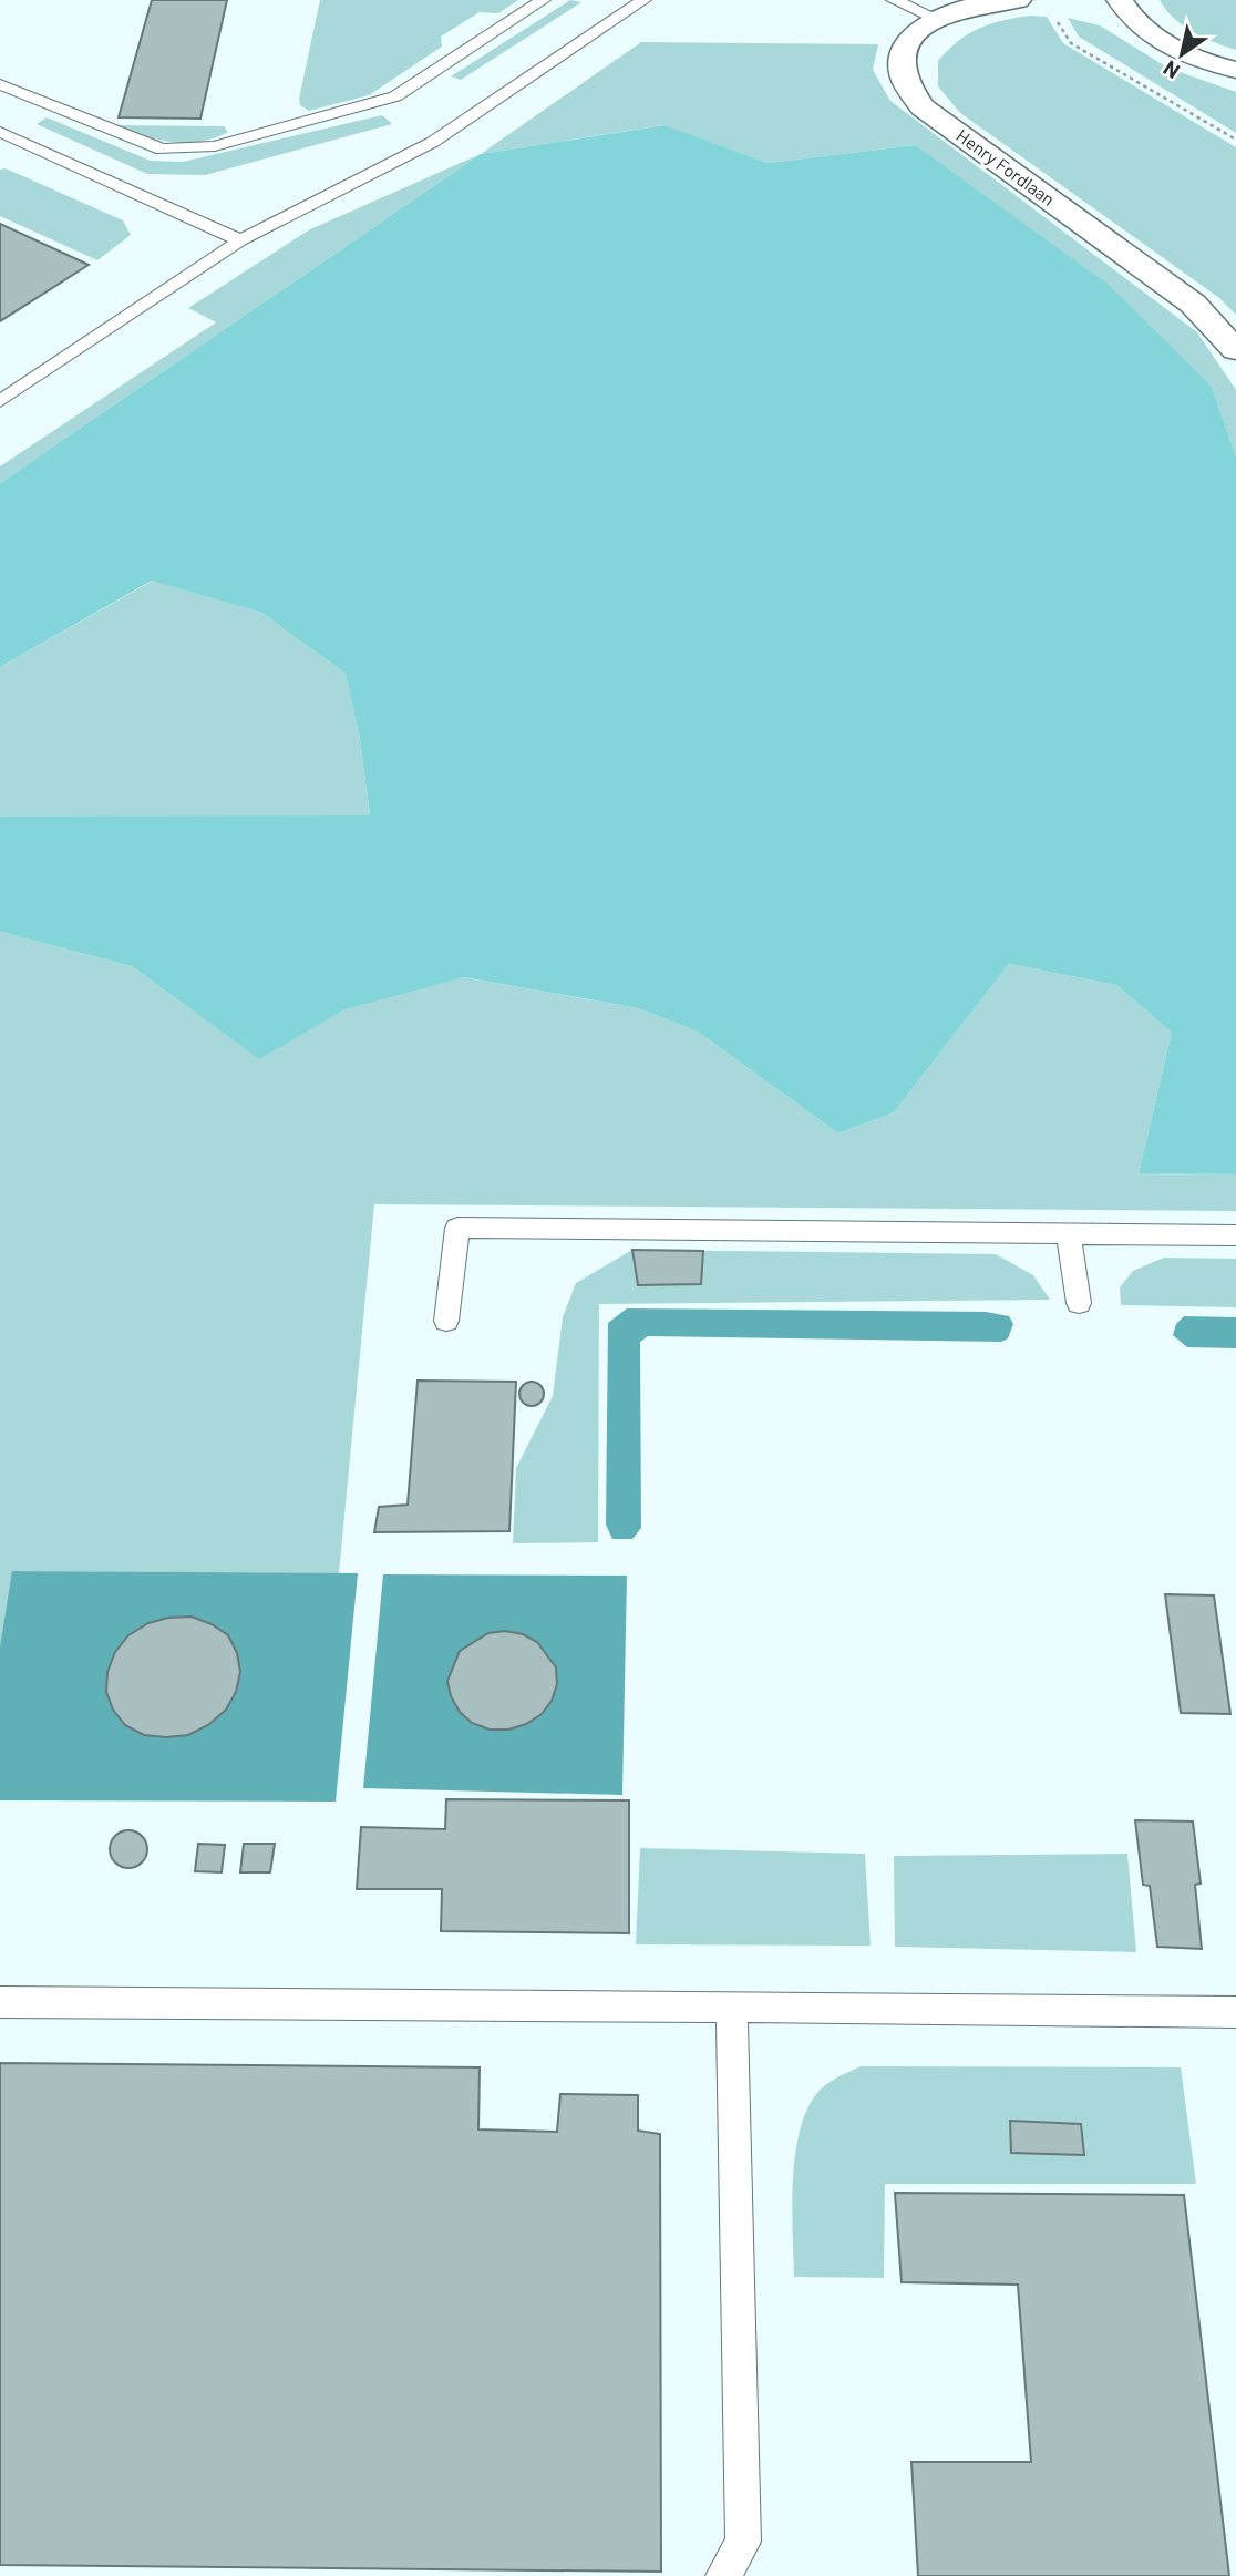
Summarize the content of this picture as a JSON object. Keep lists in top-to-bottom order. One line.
{"streets":{"street":["Henry Fordlaan"]},"north":"bottom left"}
